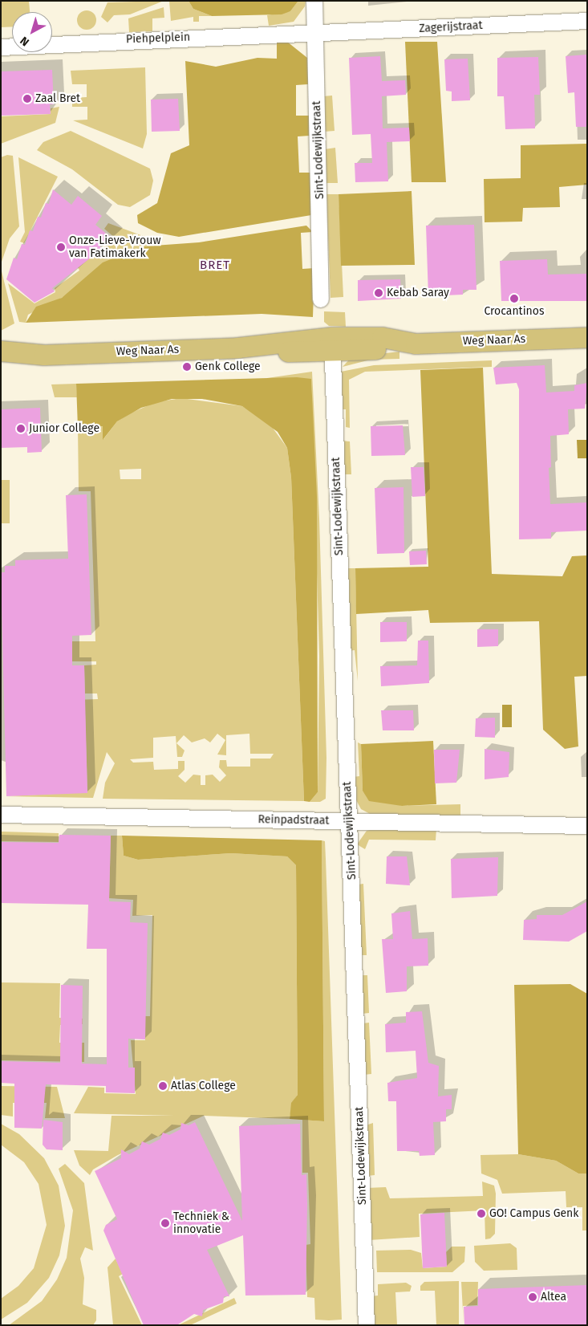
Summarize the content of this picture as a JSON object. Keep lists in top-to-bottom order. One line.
{"streets":{"main road":["Weg Naar As"],"street":["Zagerijstraat","Piehpelplein","Sint-Lodewijkstraat","Reinpadstraat"]},"crossings":[["Zagerijstraat","Piehpelplein"],["Zagerijstraat","Sint-Lodewijkstraat"],["Piehpelplein","Sint-Lodewijkstraat"],["Sint-Lodewijkstraat","Weg Naar As"],["Sint-Lodewijkstraat","Reinpadstraat"]],"districts":["BRET"],"places":["Zaal Bret","Onze-Lieve-Vrouw van Fatimakerk","Kebab Saray","Crocantinos","Genk College","Junior College","Atlas College","GO! Campus Genk","Techniek & innovatie","Altea"],"north":"bottom left"}
